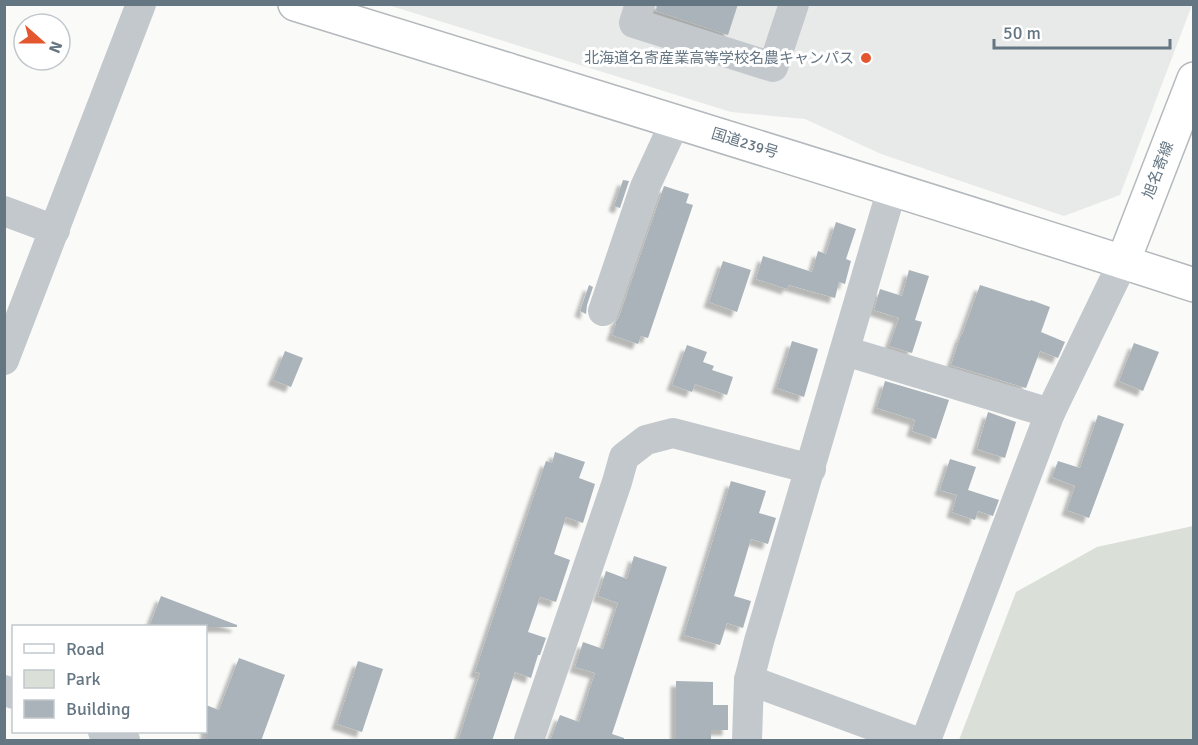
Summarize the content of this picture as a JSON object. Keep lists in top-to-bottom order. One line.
{"streets":{"main road":["国道239号","旭名寄線"]},"crossings":[["国道239号","旭名寄線"]],"places":["北海道名寄産業高等学校名農キャンパス"],"legend":["Road","Park","Building"],"scale_bar":"50 m","north":"right"}
